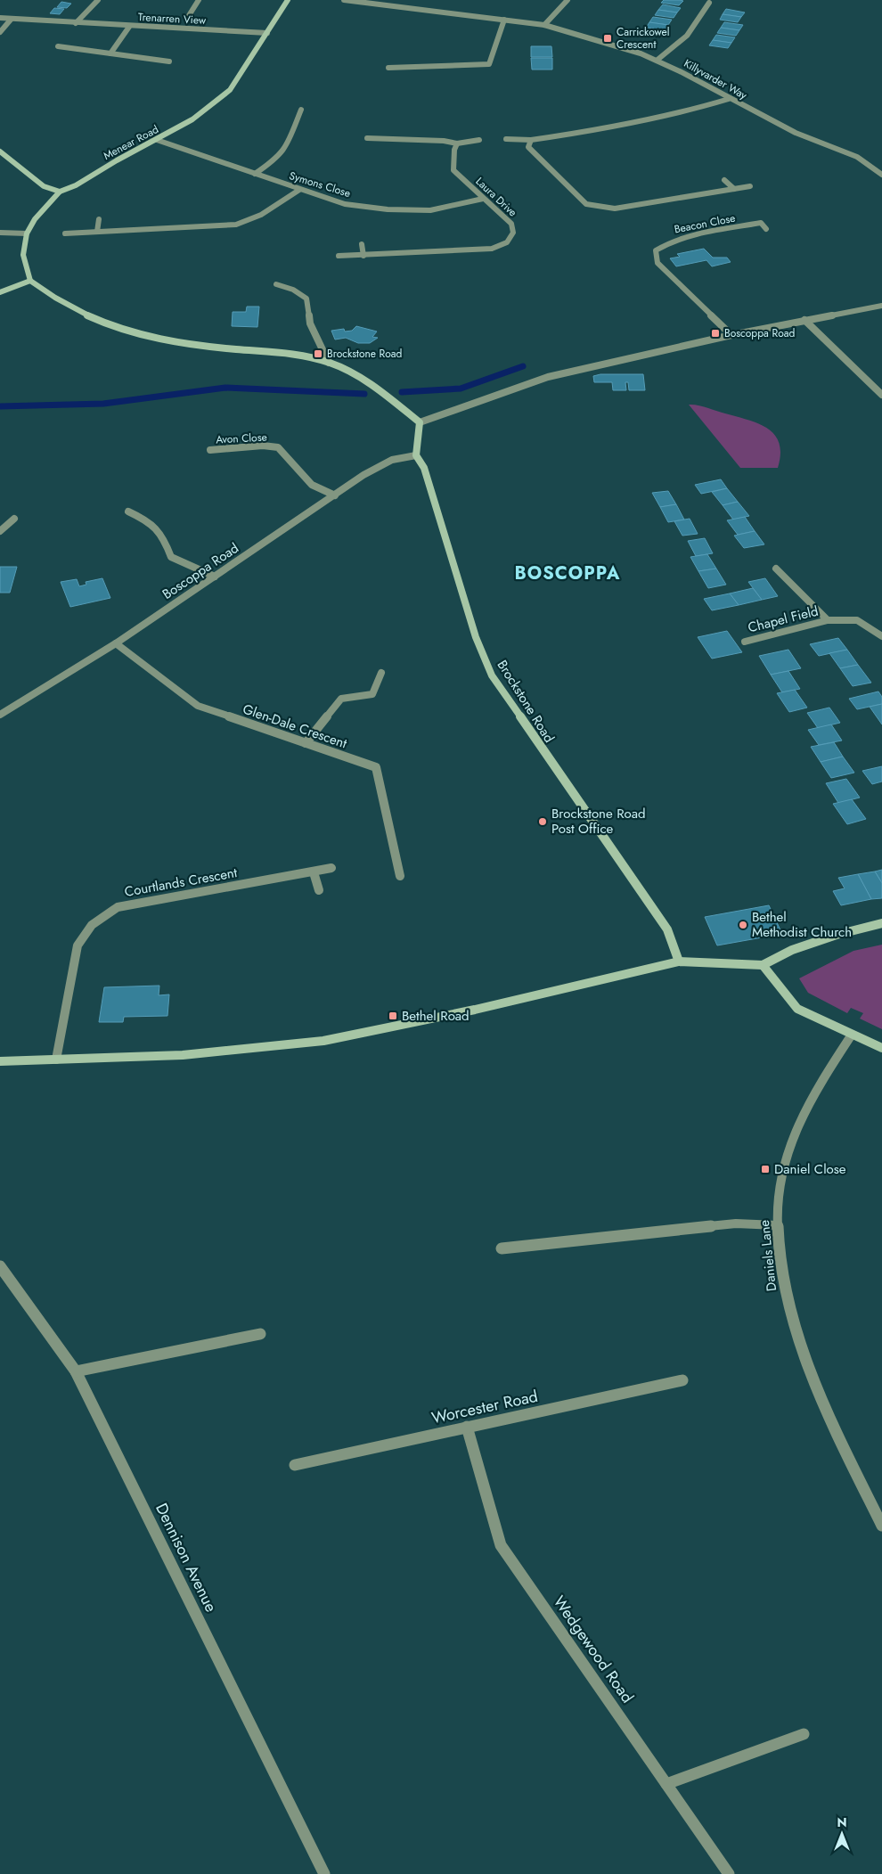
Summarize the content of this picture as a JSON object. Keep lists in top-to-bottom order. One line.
{"streets":{"street":["Trenarren View","Killyvarder Way","Menear Road","Symons Close","Laura Drive","Beacon Close","Avon Close","Boscoppa Road","Chapel Field","Brockstone Road","Glen-Dale Crescent","Courtlands Crescent","Daniels Lane","Worcester Road","Dennison Avenue","Wedgewood Road"]},"crossings":[["Trenarren View","Menear Road"],["Menear Road","Symons Close"],["Symons Close","Laura Drive"],["Avon Close","Boscoppa Road"],["Boscoppa Road","Brockstone Road"],["Boscoppa Road","Glen-Dale Crescent"],["Worcester Road","Wedgewood Road"]],"districts":["BOSCOPPA"],"places":{"transit":["Carrickowel Crescent","Boscoppa Road","Brockstone Road","Bethel Road","Daniel Close"],"other":["Brockstone Road Post Office","Bethel Methodist Church"]},"north":"top"}
